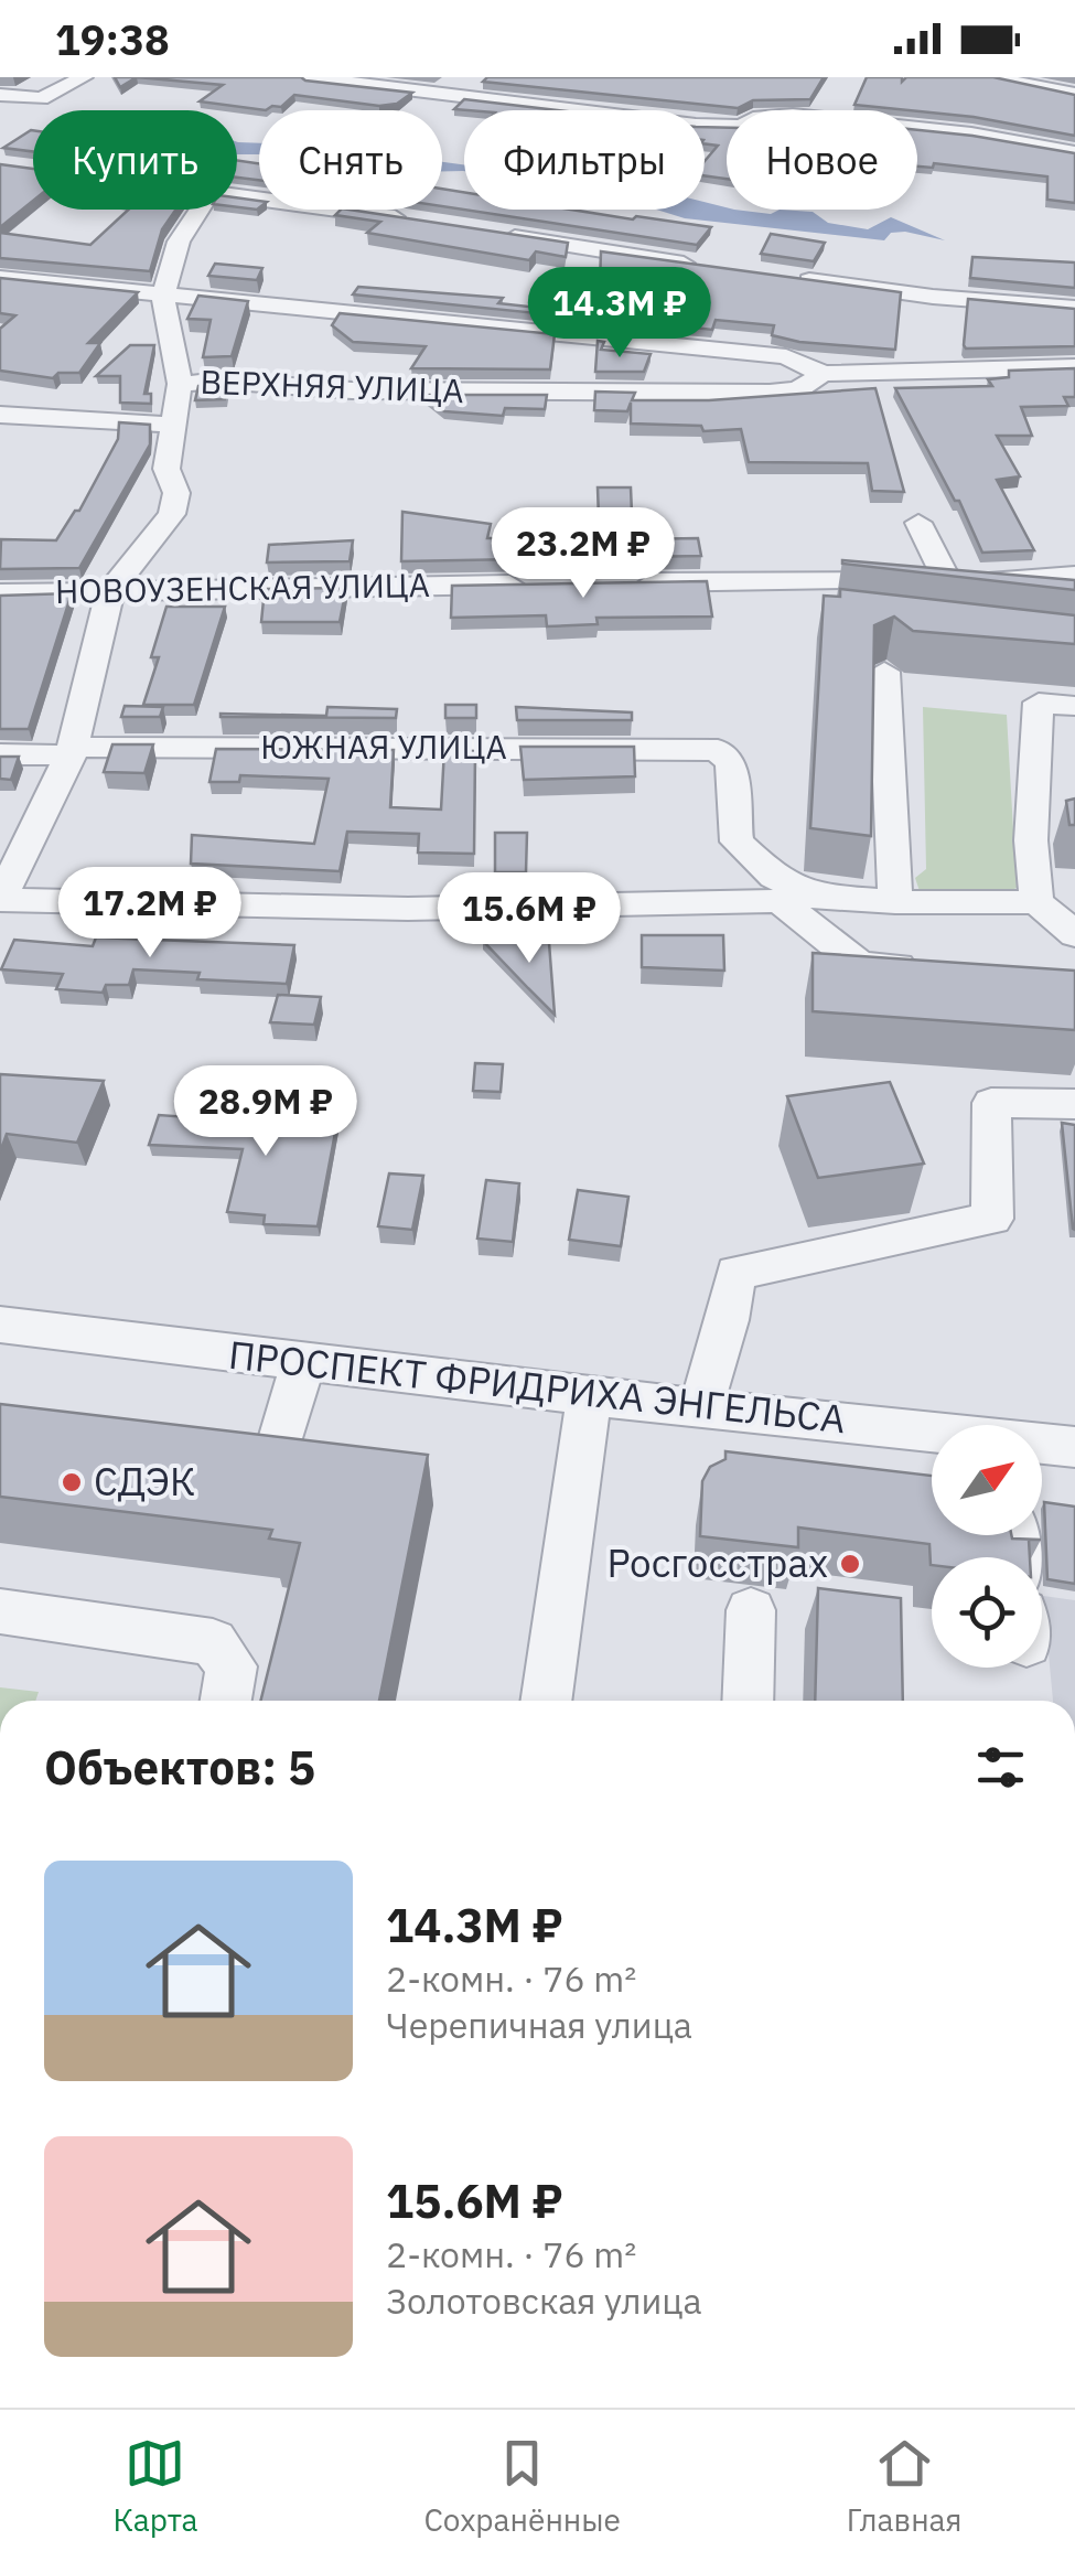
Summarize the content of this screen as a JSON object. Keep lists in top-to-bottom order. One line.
{"streets":{"street":["ВЕРХНЯЯ УЛИЦА","НОВОУЗЕНСКАЯ УЛИЦА","ЮЖНАЯ УЛИЦА","ПРОСПЕКТ ФРИДРИХА ЭНГЕЛЬСА"]},"places":["СДЭК","Росгосстрах"],"north":"top right","page":{"status":"19:38","chip":["Купить","Снять","Фильтры","Новое"],"price":["14.3M ₽","23.2M ₽","17.2M ₽","15.6M ₽","28.9M ₽"],"heading":"Объектов: 5","list":[{"name":"14.3M ₽","note":"2-комн. · 76 m² · Черепичная улица"},{"name":"15.6M ₽","note":"2-комн. · 76 m² · Золотовская улица"}],"tabs":["Карта","Сохранённые","Главная"]}}
